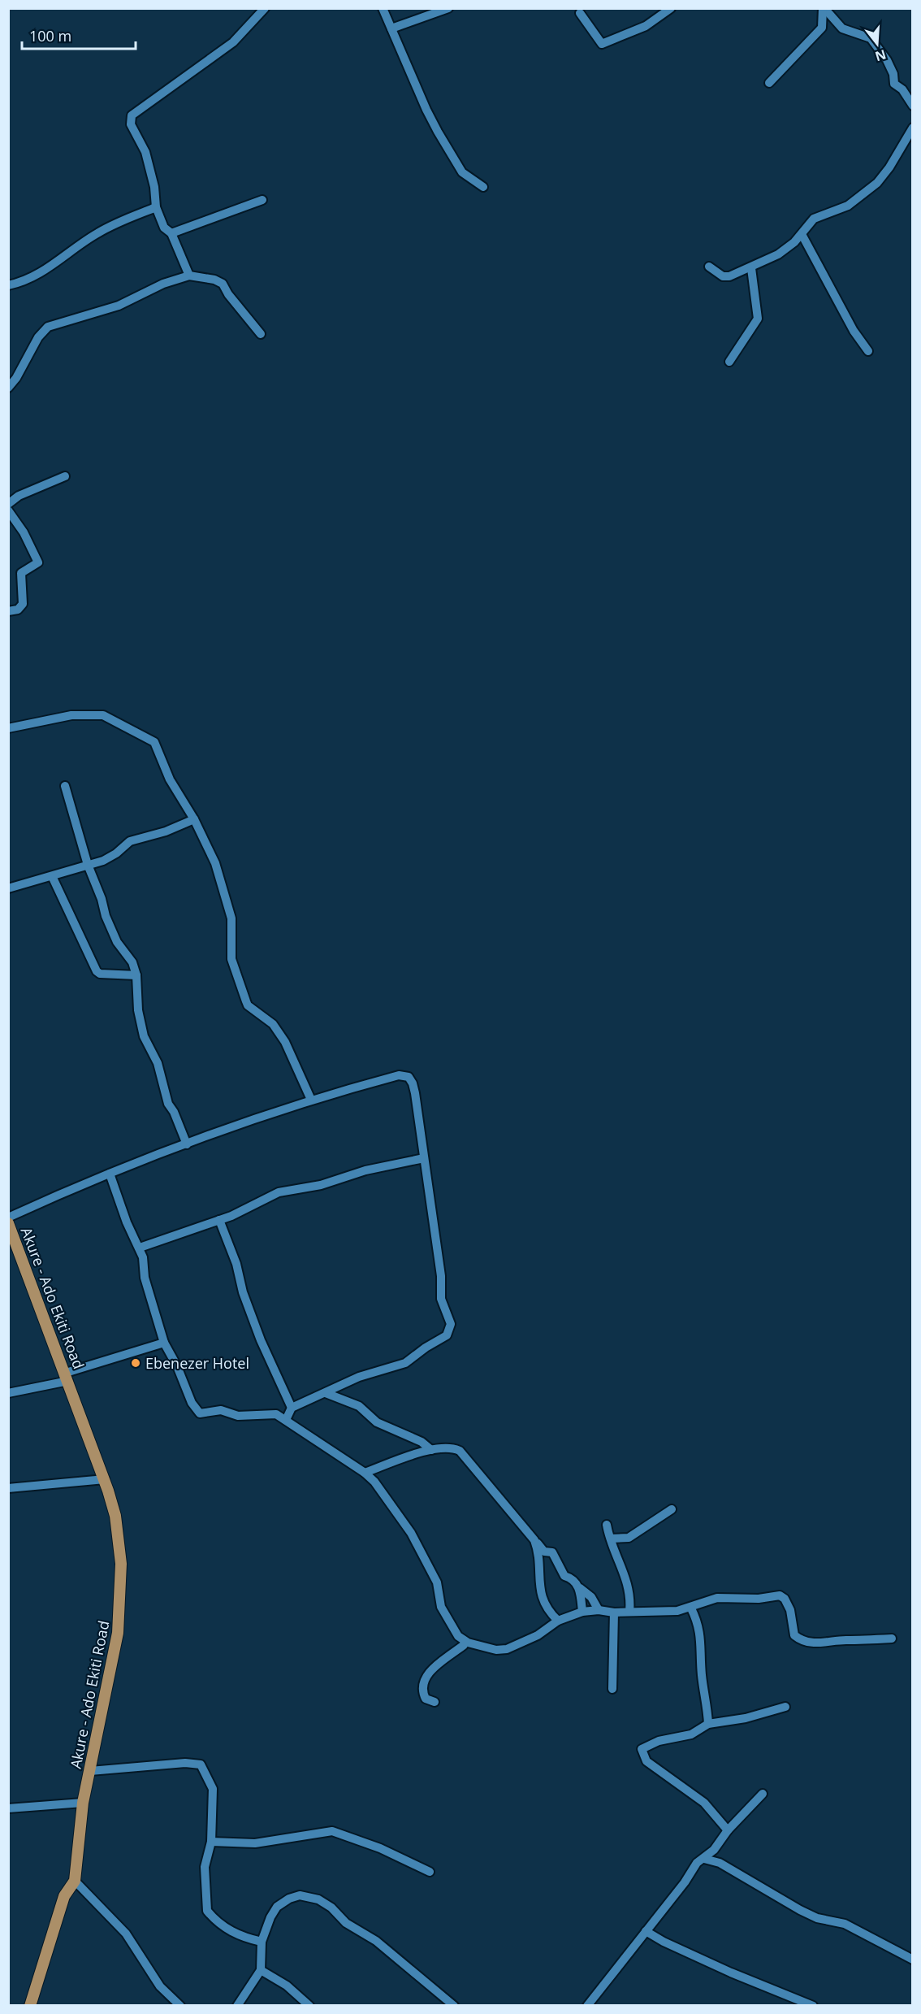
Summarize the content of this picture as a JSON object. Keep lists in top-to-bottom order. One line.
{"streets":{"main road":["Akure - Ado Ekiti Road"]},"places":["Ebenezer Hotel"],"scale_bar":"100 m","north":"bottom"}
